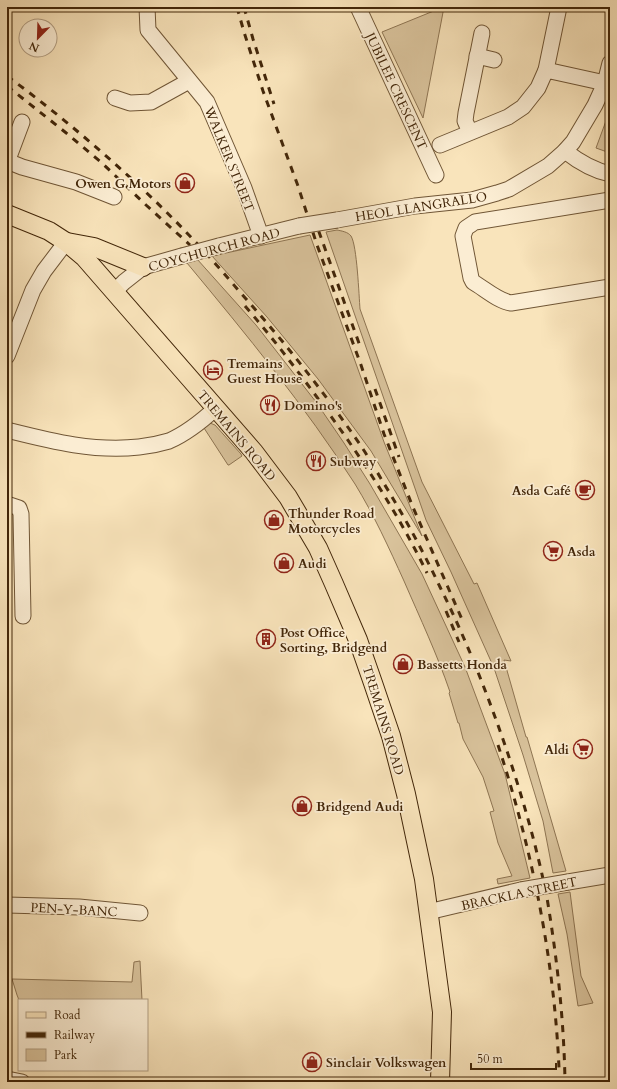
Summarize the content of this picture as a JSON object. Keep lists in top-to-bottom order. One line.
{"streets":{"main road":["TREMAINS ROAD"],"street":["JUBILEE CRESCENT","WALKER STREET","HEOL LLANGRALLO","COYCHURCH ROAD","BRACKLA STREET","PEN-Y-BANC"]},"crossings":[["WALKER STREET","COYCHURCH ROAD"],["HEOL LLANGRALLO","COYCHURCH ROAD"],["COYCHURCH ROAD","TREMAINS ROAD"],["TREMAINS ROAD","BRACKLA STREET"]],"places":{"shop":["Owen G Motors","Thunder Road Motorcycles","Audi","Bassetts Honda","Bridgend Audi","Sinclair Volkswagen"],"hotel":["Tremains Guest House"],"restaurant":["Domino's","Subway"],"cafe":["Asda Café"],"supermarket":["Asda","Aldi"],"building":["Post Office Sorting, Bridgend"]},"legend":["Road","Railway","Park"],"scale_bar":"50 m","north":"bottom left"}
